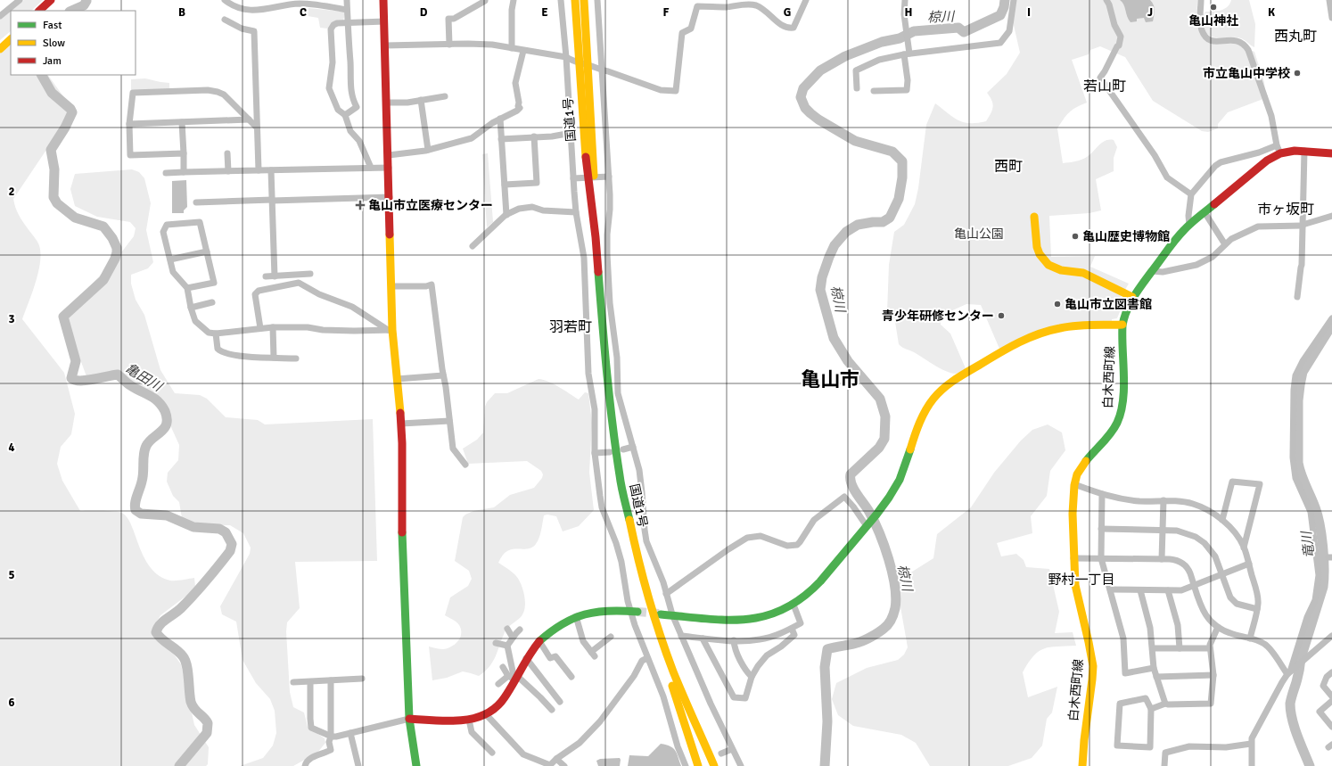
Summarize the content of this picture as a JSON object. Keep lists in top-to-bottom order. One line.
{"streets":{"main road":["国道1号","白木西町線"]},"districts":["西丸町","若山町","西町","市ヶ坂町","羽若町","亀山市","野村一丁目"],"water":["椋川","亀田川","竜川"],"parks":["亀山公園"],"places":{"other":["亀山神社","市立亀山中学校","亀山歴史博物館","亀山市立図書館","青少年研修センター"],"health":["亀山市立医療センター"]},"legend":["Fast","Slow","Jam"],"grid":{"columns":["B","C","D","E","F","G","H","I","J","K"],"rows":["2","3","4","5","6"]}}
